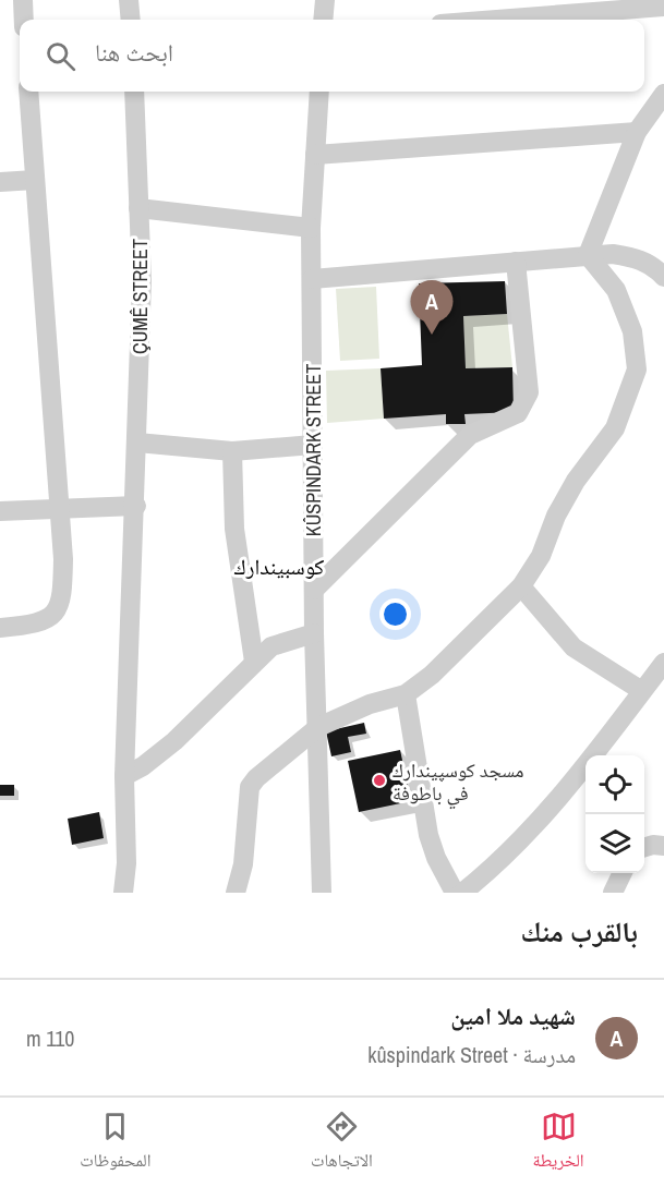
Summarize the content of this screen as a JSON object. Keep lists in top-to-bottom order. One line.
{"streets":{"street":["ÇUMÊ STREET","KÛSPINDARK STREET"]},"districts":["كوسبيندارك"],"places":["مسجد كوسپيندارك في باطوفة"],"page":{"search":"ابحث هنا","pins":"A","heading":"بالقرب منك","list":[{"mark":"A","name":"شهيد ملا امين","note":"مدرسة · kûspindark Street","value":"110 m"}],"nav":["الخريطة","الاتجاهات","المحفوظات"]}}
